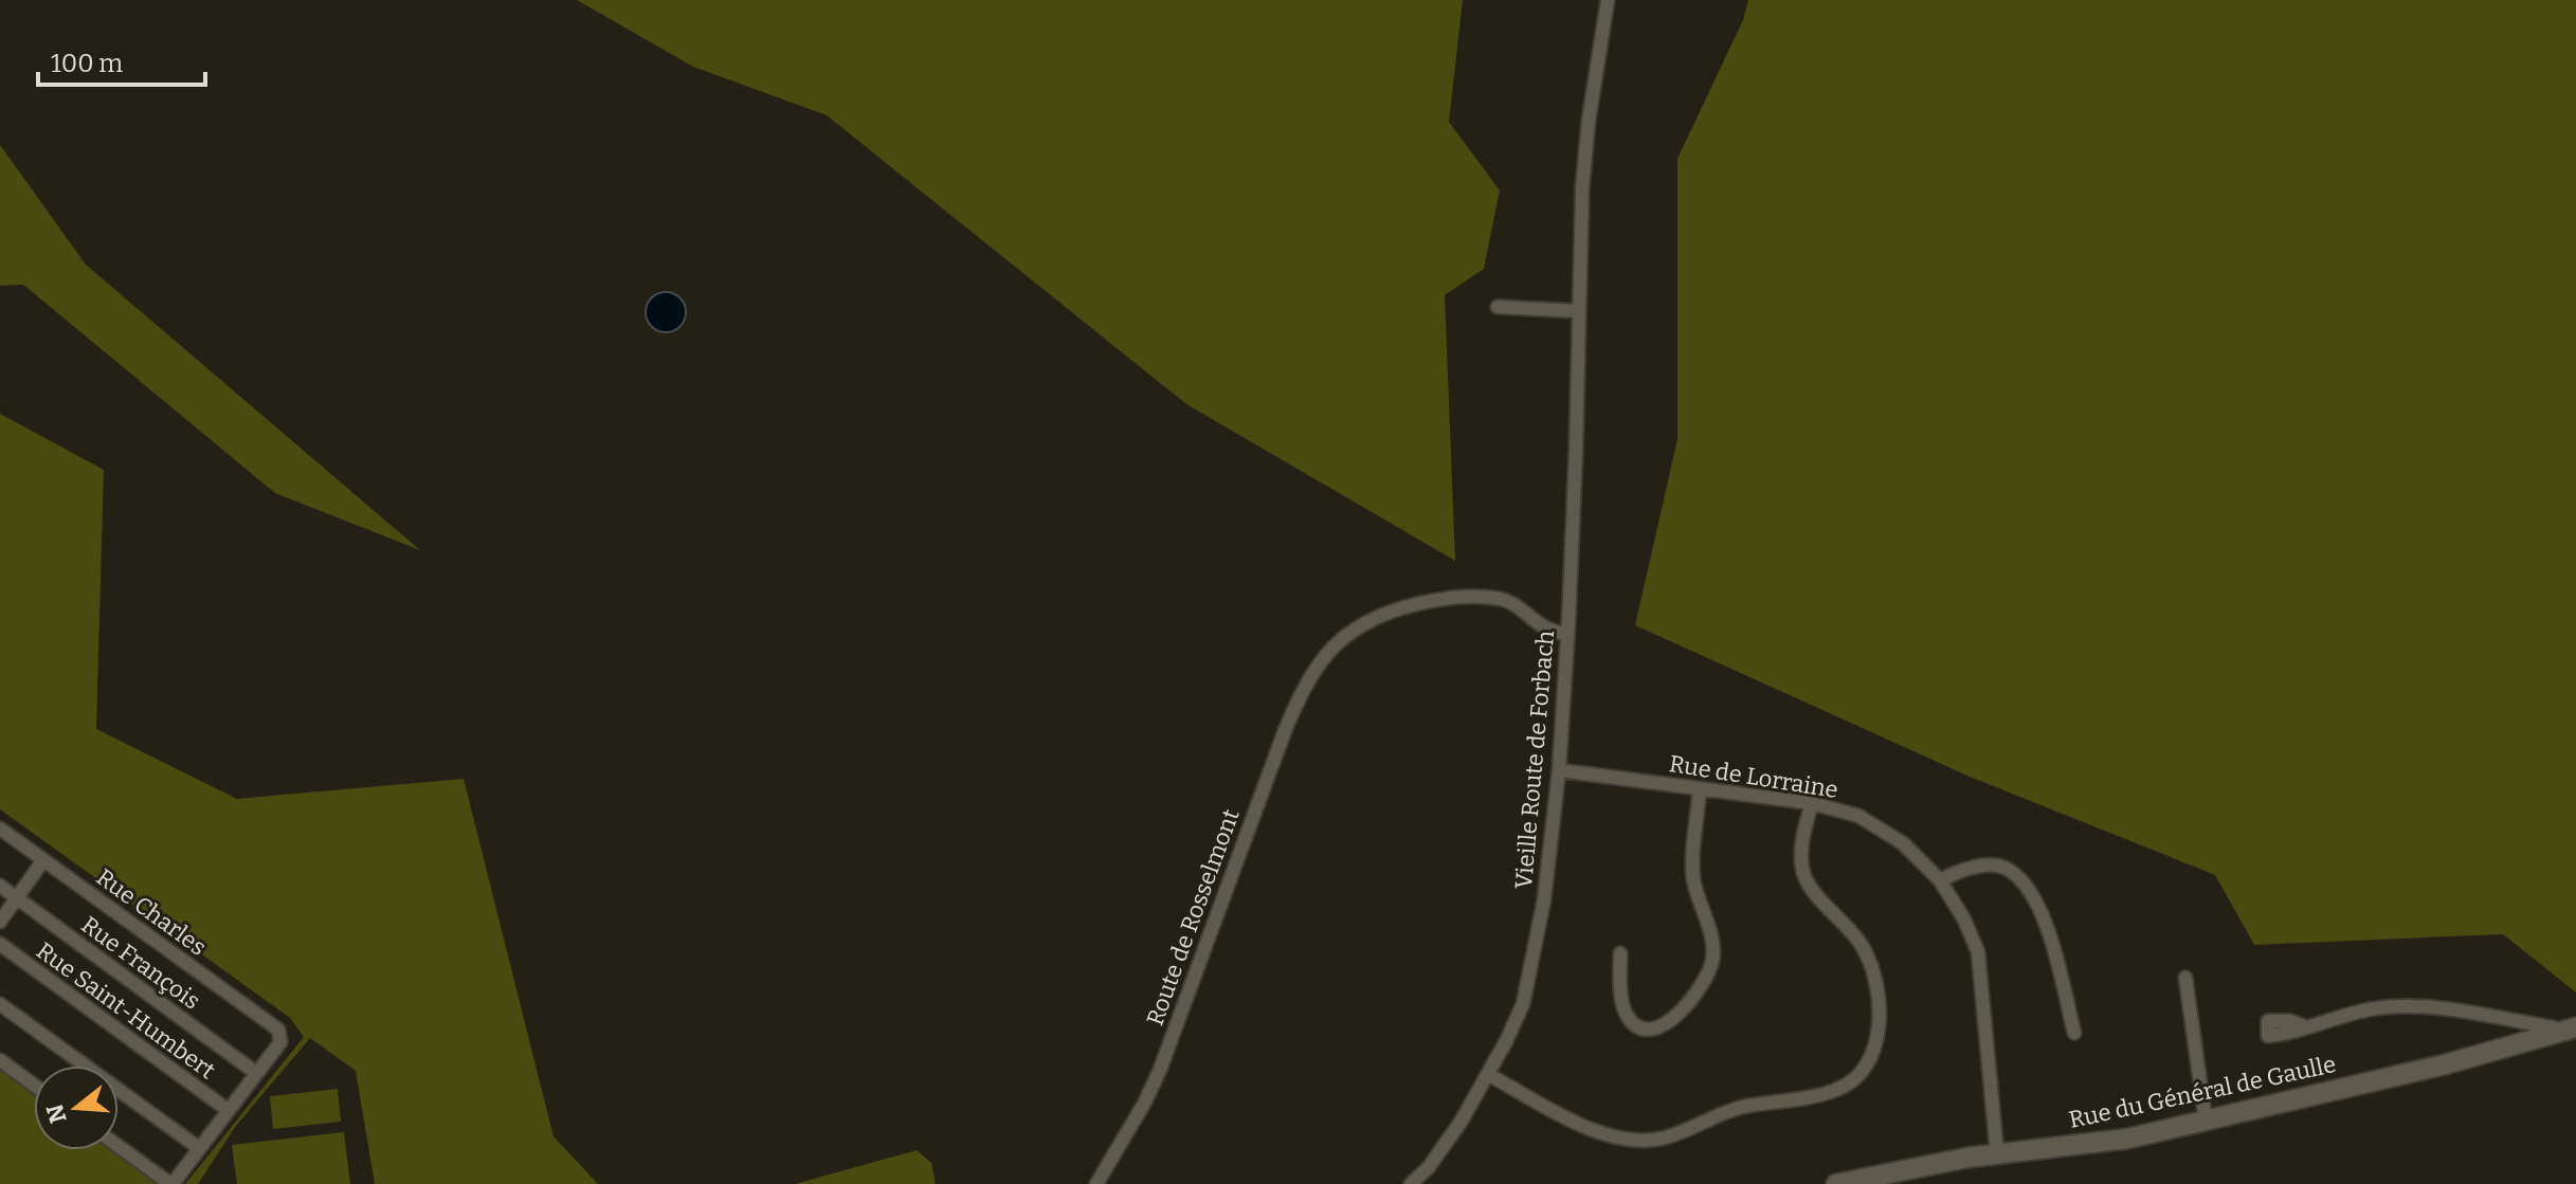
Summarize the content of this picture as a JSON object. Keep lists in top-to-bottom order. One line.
{"streets":{"main road":["Rue du Général de Gaulle"],"street":["Vieille Route de Forbach","Rue de Lorraine","Rue Charles","Route de Rosselmont","Rue François","Rue Saint-Humbert"]},"crossings":[["Vieille Route de Forbach","Rue de Lorraine"],["Vieille Route de Forbach","Route de Rosselmont"],["Rue de Lorraine","Rue du Général de Gaulle"],["Rue Charles","Rue François"]],"scale_bar":"100 m","north":"left"}
